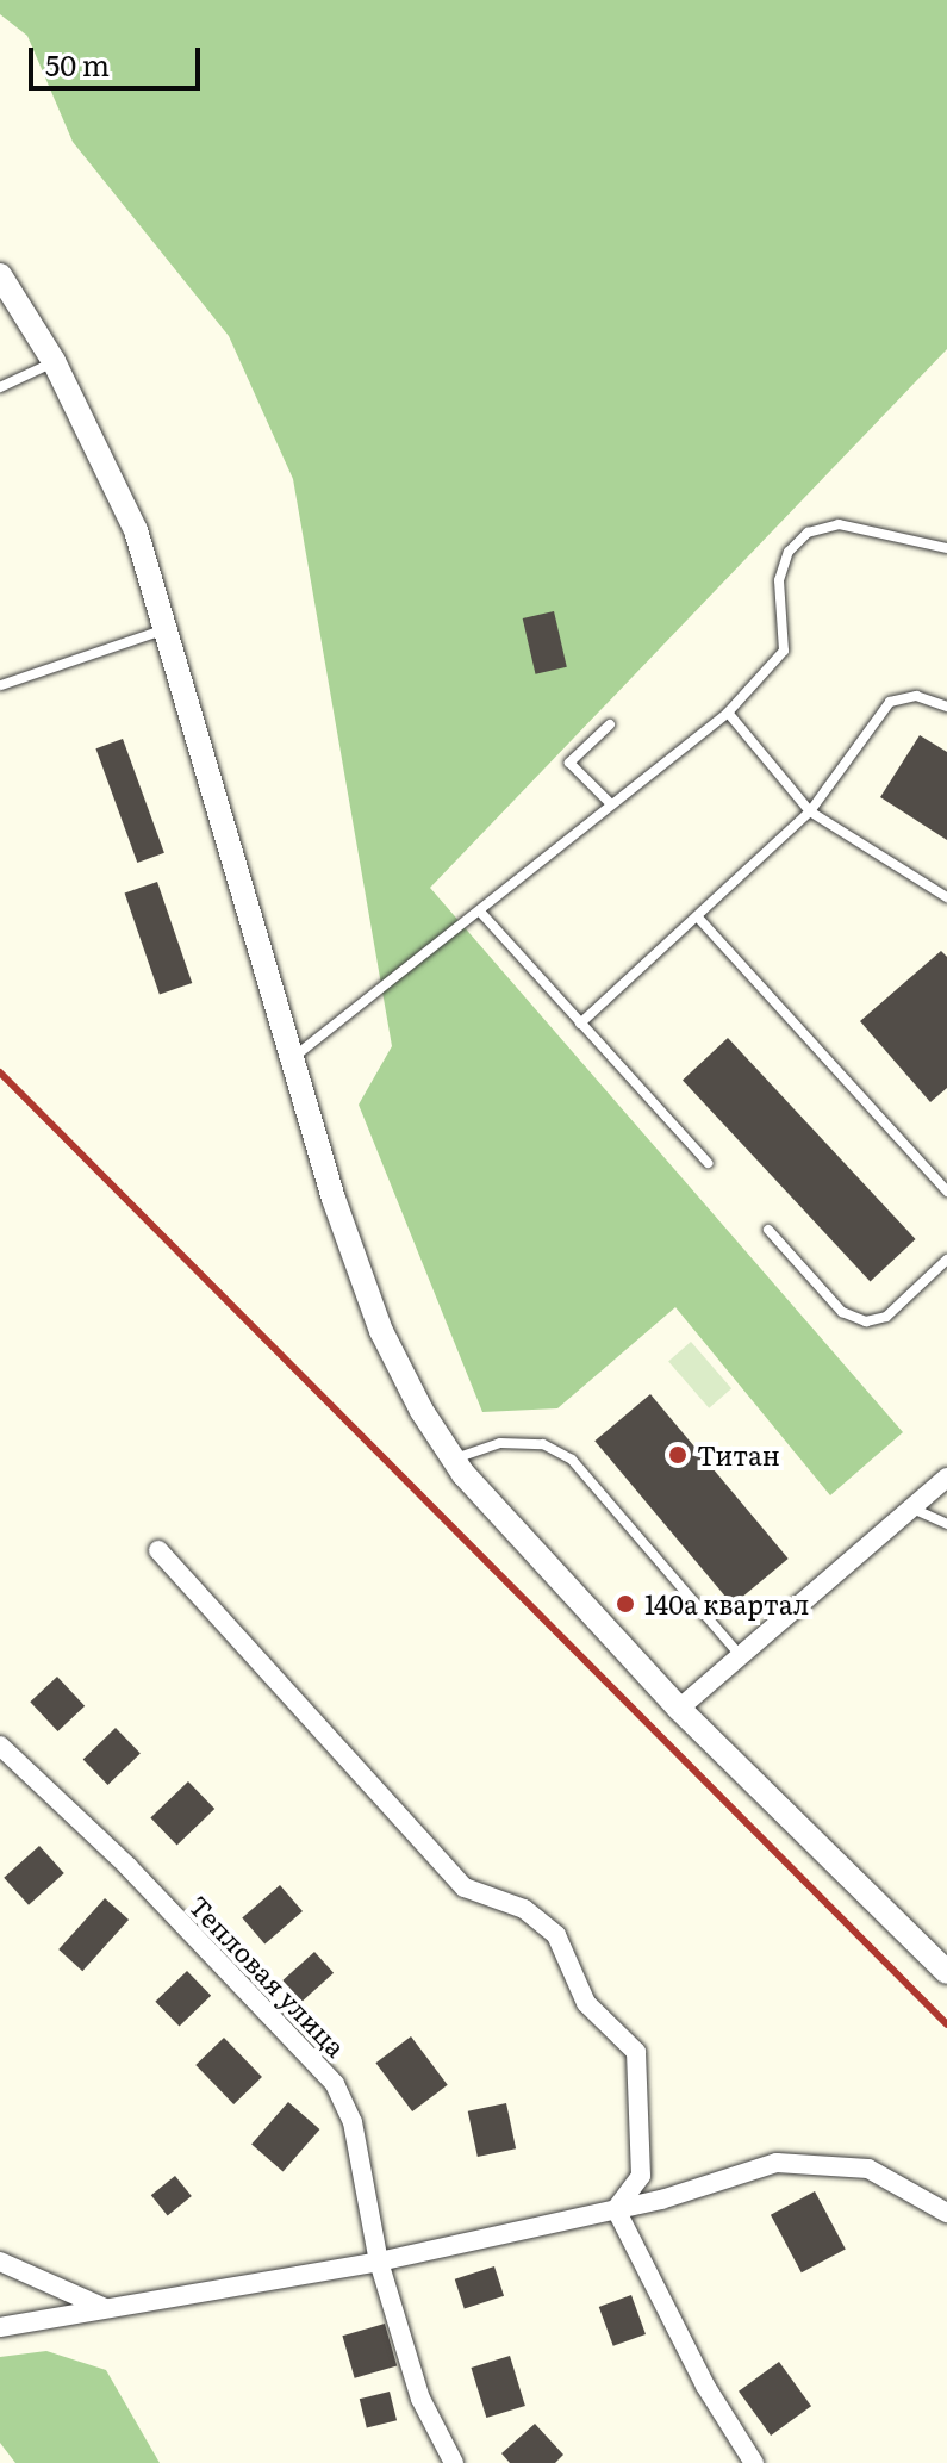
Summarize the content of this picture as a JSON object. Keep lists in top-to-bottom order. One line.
{"streets":{"street":["Тепловая улица"]},"places":["Титан","140а квартал"],"scale_bar":"50 m"}
